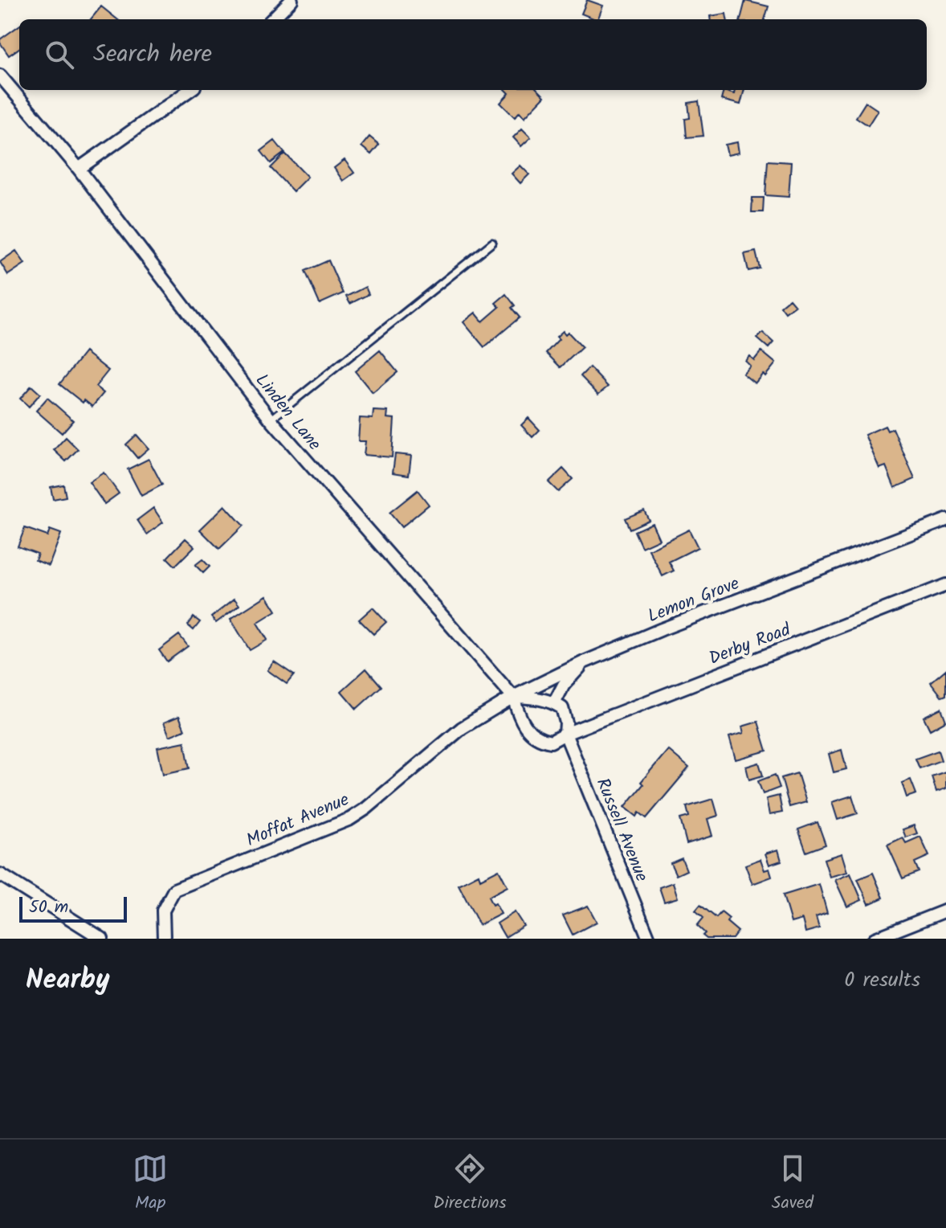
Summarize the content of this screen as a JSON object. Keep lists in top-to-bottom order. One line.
{"streets":{"street":["Linden Lane","Lemon Grove","Derby Road","Moffat Avenue","Russell Avenue"]},"crossings":[["Linden Lane","Lemon Grove"],["Linden Lane","Derby Road"],["Linden Lane","Russell Avenue"],["Lemon Grove","Moffat Avenue"],["Derby Road","Russell Avenue"]],"scale_bar":"50 m","page":{"search":"Search here","scale":"50 m","heading":["Nearby","0 results"],"nav":["Map","Directions","Saved"]}}
